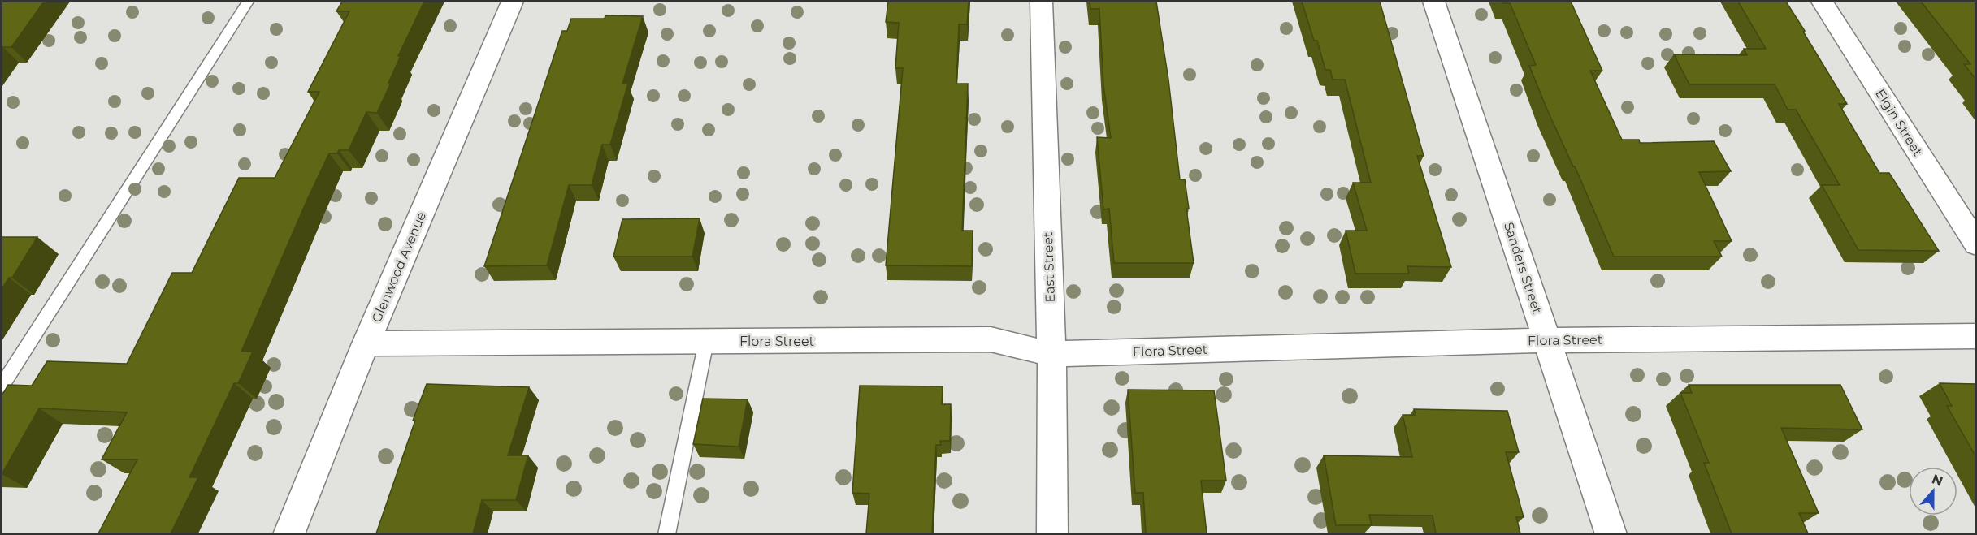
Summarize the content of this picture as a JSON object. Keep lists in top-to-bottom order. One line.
{"streets":{"street":["Elgin Street","Glenwood Avenue","East Street","Sanders Street","Flora Street"]},"crossings":[["Glenwood Avenue","Flora Street"],["East Street","Flora Street"],["Sanders Street","Flora Street"]],"north":"top"}
